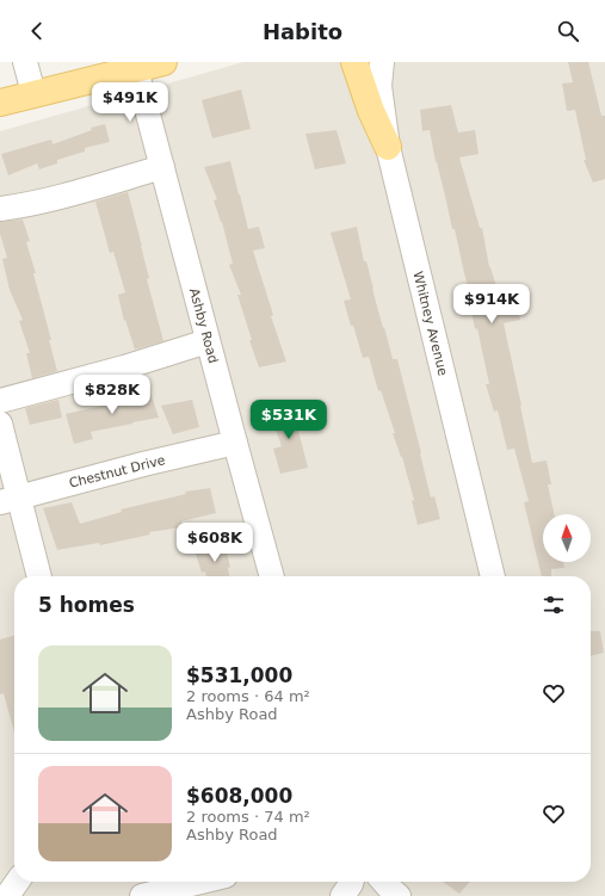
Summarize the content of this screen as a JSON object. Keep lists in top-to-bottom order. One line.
{"streets":{"street":["Whitney Avenue","Ashby Road","Chestnut Drive"]},"crossings":[["Ashby Road","Chestnut Drive"]],"north":"top","page":{"header":"Habito","price":["$491K","$914K","$828K","$531K","$608K"],"heading":"5 homes","list":[{"name":"$531,000","note":"2 rooms · 64 m² · Ashby Road"},{"name":"$608,000","note":"2 rooms · 74 m² · Ashby Road"}]}}
